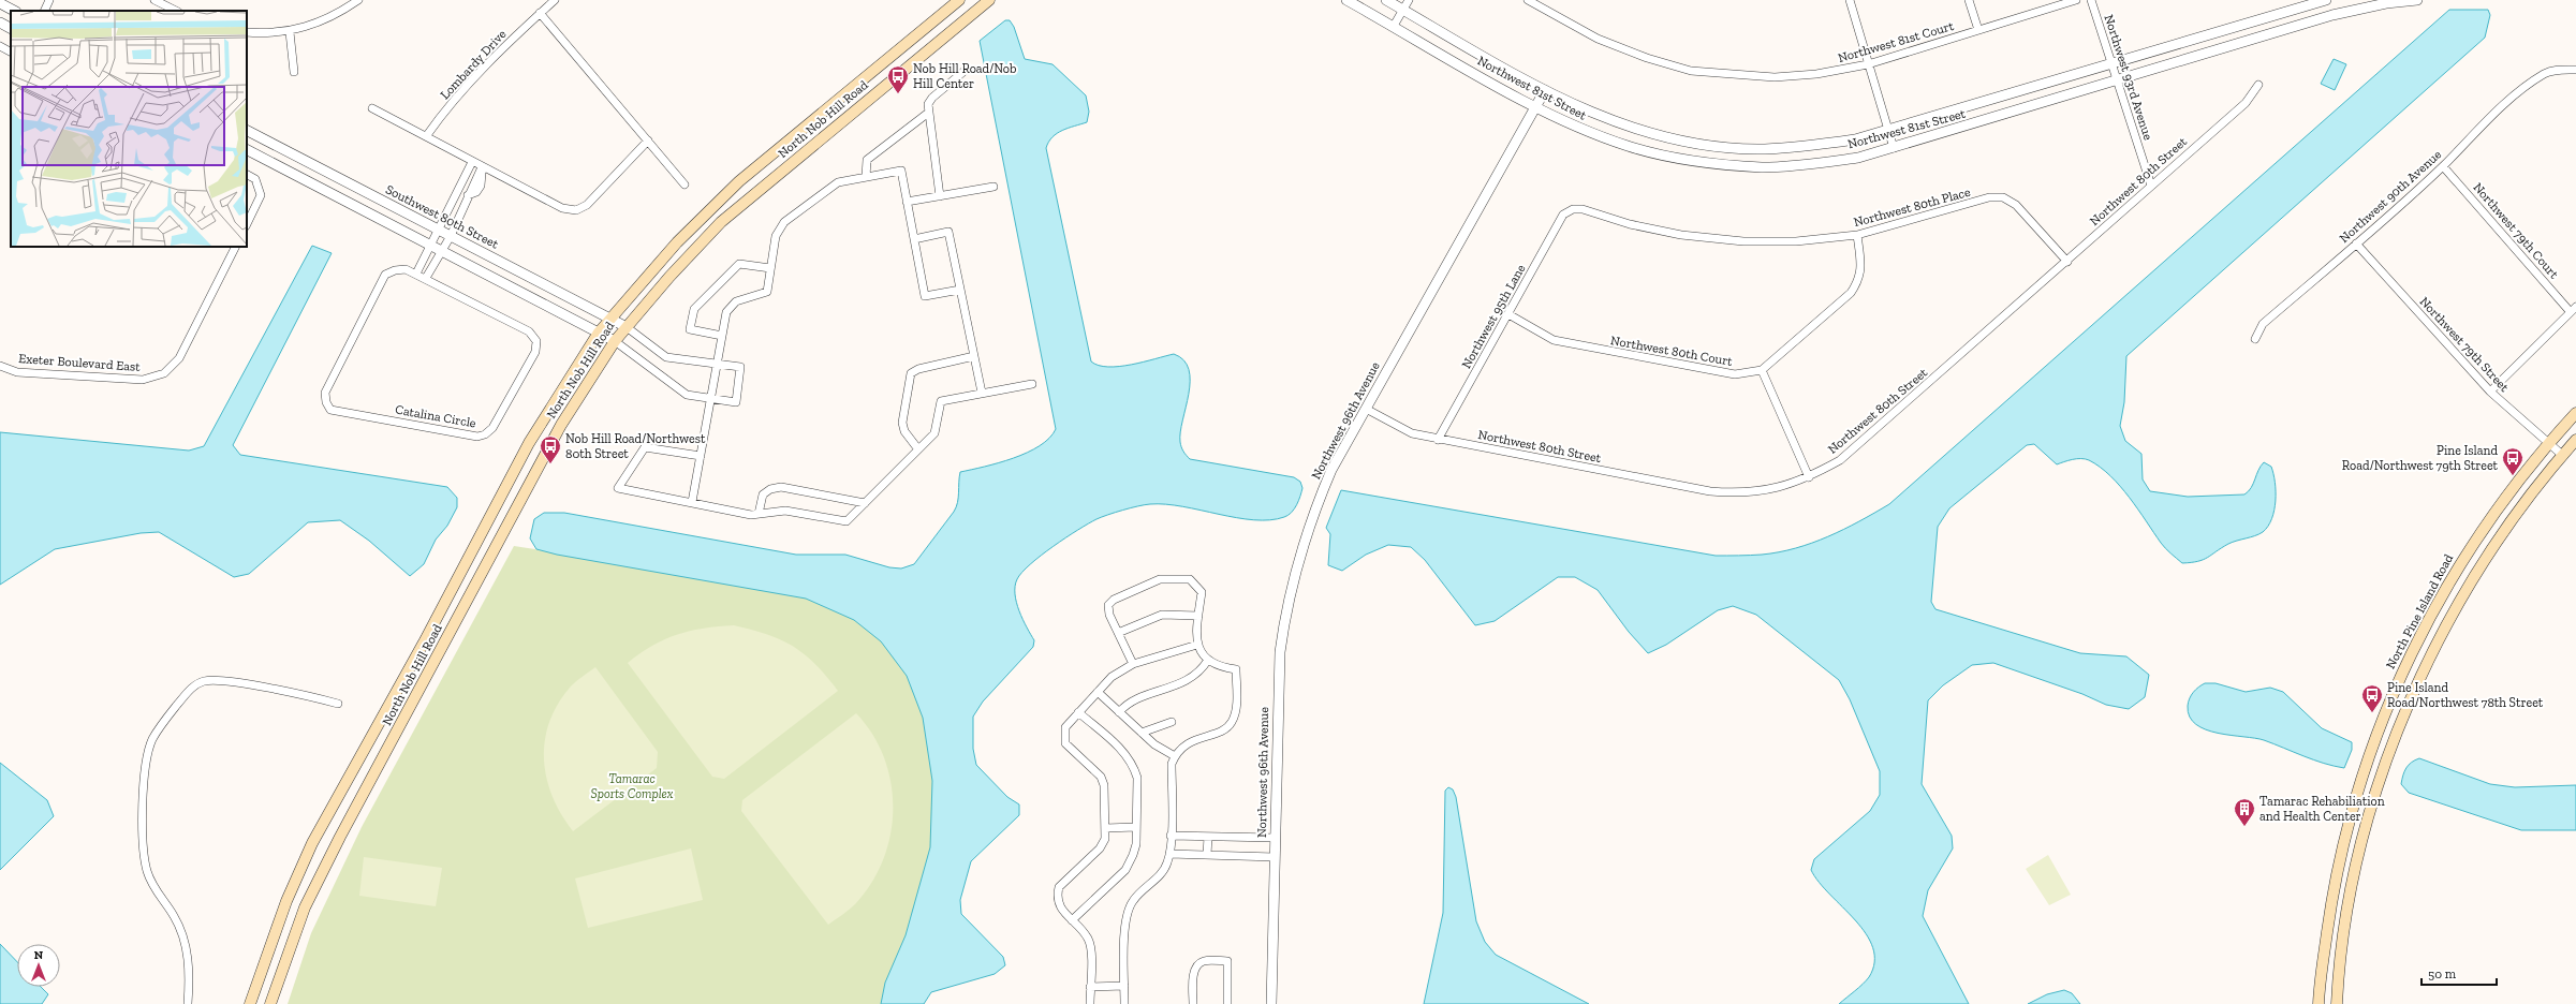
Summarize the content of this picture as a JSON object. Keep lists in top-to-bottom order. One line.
{"streets":{"main road":["North Nob Hill Road","North Pine Island Road"],"street":["Northwest 81st Court","Lombardy Drive","Northwest 93rd Avenue","Northwest 81st Street","Northwest 80th Street","Northwest 90th Avenue","Northwest 80th Place","Southwest 80th Street","Northwest 79th Court","Northwest 95th Lane","Northwest 79th Street","Northwest 80th Court","Exeter Boulevard East","Catalina Circle","Northwest 96th Avenue"]},"crossings":[["Northwest 93rd Avenue","Northwest 81st Street"],["Northwest 93rd Avenue","Northwest 80th Street"],["Northwest 81st Street","Northwest 96th Avenue"],["North Nob Hill Road","Southwest 80th Street"],["Northwest 80th Street","Northwest 80th Place"],["Northwest 80th Street","Northwest 95th Lane"],["Northwest 80th Street","Northwest 96th Avenue"],["Northwest 90th Avenue","Northwest 79th Court"],["Northwest 90th Avenue","Northwest 79th Street"],["Northwest 80th Place","Northwest 95th Lane"],["Northwest 80th Place","Northwest 80th Court"],["Northwest 95th Lane","Northwest 80th Court"],["Northwest 79th Street","North Pine Island Road"]],"parks":["Tamarac Sports Complex"],"places":{"bus stop":["Nob Hill Road/Nob Hill Center","Nob Hill Road/Northwest 80th Street","Pine Island Road/Northwest 79th Street","Pine Island Road/Northwest 78th Street"],"building":["Tamarac Rehabiliation and Health Center"]},"scale_bar":"50 m","north":"top"}
